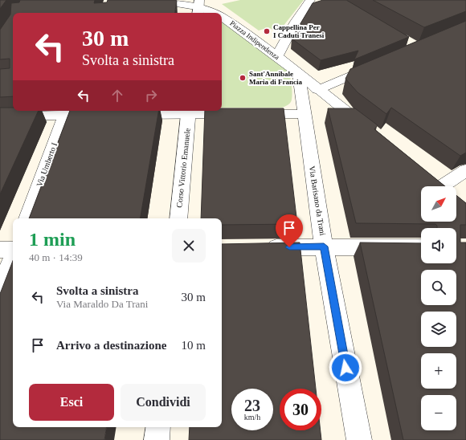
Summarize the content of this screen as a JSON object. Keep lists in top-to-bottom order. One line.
{"streets":{"street":["Piazza Indipendenza","Via Umberto I","Corso Vittorio Emanuele","Via Barisano da Trani"]},"places":["Cappellina Per I Caduti Tranesi","Sant'Annibale Maria di Francia"],"north":"top right","page":{"turn":["30 m","Svolta a sinistra"],"map_buttons":["+","−"],"heading":["1 min","40 m · 14:39"],"list":[{"name":"Svolta a sinistra","note":"Via Maraldo Da Trani","value":"30 m"},{"name":"Arrivo a destinazione","value":"10 m"}],"buttons":["Esci","Condividi"],"speed":"23 km/h","limit":"30"}}
